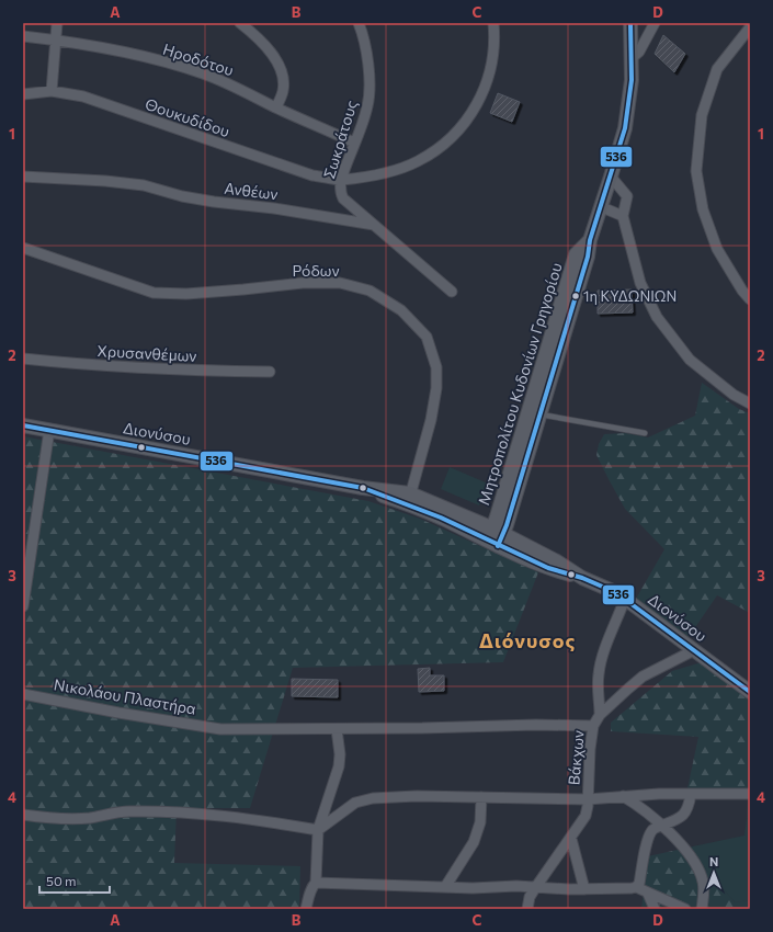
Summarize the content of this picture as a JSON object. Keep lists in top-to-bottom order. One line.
{"streets":{"main road":["Μητροπολίτου Κυδονίων Γρηγορίου","Διονύσου"],"street":["Ηροδότου","Θουκυδίδου","Σωκράτους","Ανθέων","Ρόδων","Χρυσανθέμων","Νικολάου Πλαστήρα","Βάκχων"]},"crossings":[["Ηροδότου","Σωκράτους"],["Θουκυδίδου","Σωκράτους"],["Σωκράτους","Ανθέων"],["Ρόδων","Διονύσου"],["Μητροπολίτου Κυδονίων Γρηγορίου","Διονύσου"],["Διονύσου","Βάκχων"],["Νικολάου Πλαστήρα","Βάκχων"]],"districts":["Διόνυσος"],"places":["1η ΚΥΔΩΝΙΩΝ"],"lines":["transit line 536"],"scale_bar":"50 m","north":"top","grid":{"columns":["A","B","C","D"],"rows":["1","2","3","4"]}}
